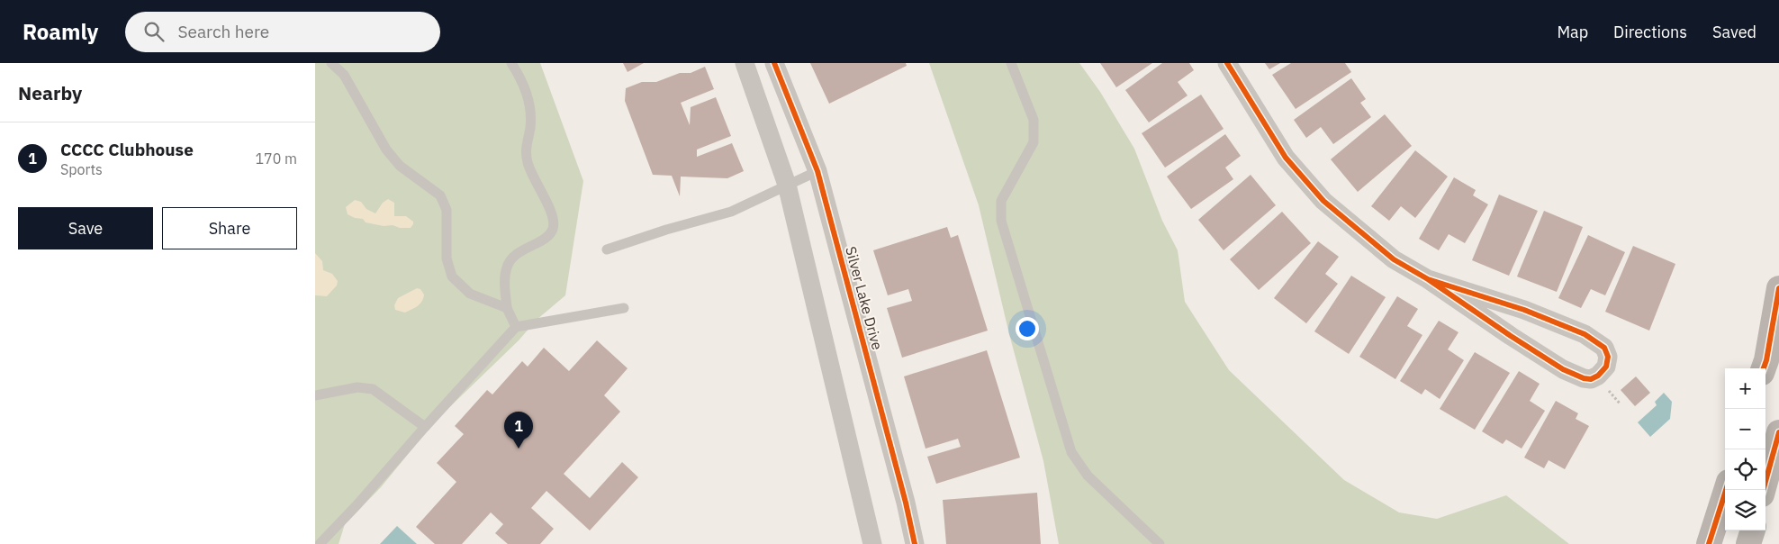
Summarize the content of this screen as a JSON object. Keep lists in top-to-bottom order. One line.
{"streets":{"street":["Silver Lake Drive"]},"page":{"header":"Roamly","search":"Search here","nav":["Map","Directions","Saved"],"heading":"Nearby","list":[{"mark":"1","name":"CCCC Clubhouse","note":"Sports","value":"170 m"}],"buttons":["Save","Share"],"map_buttons":["+","−"],"pins":"1"}}
